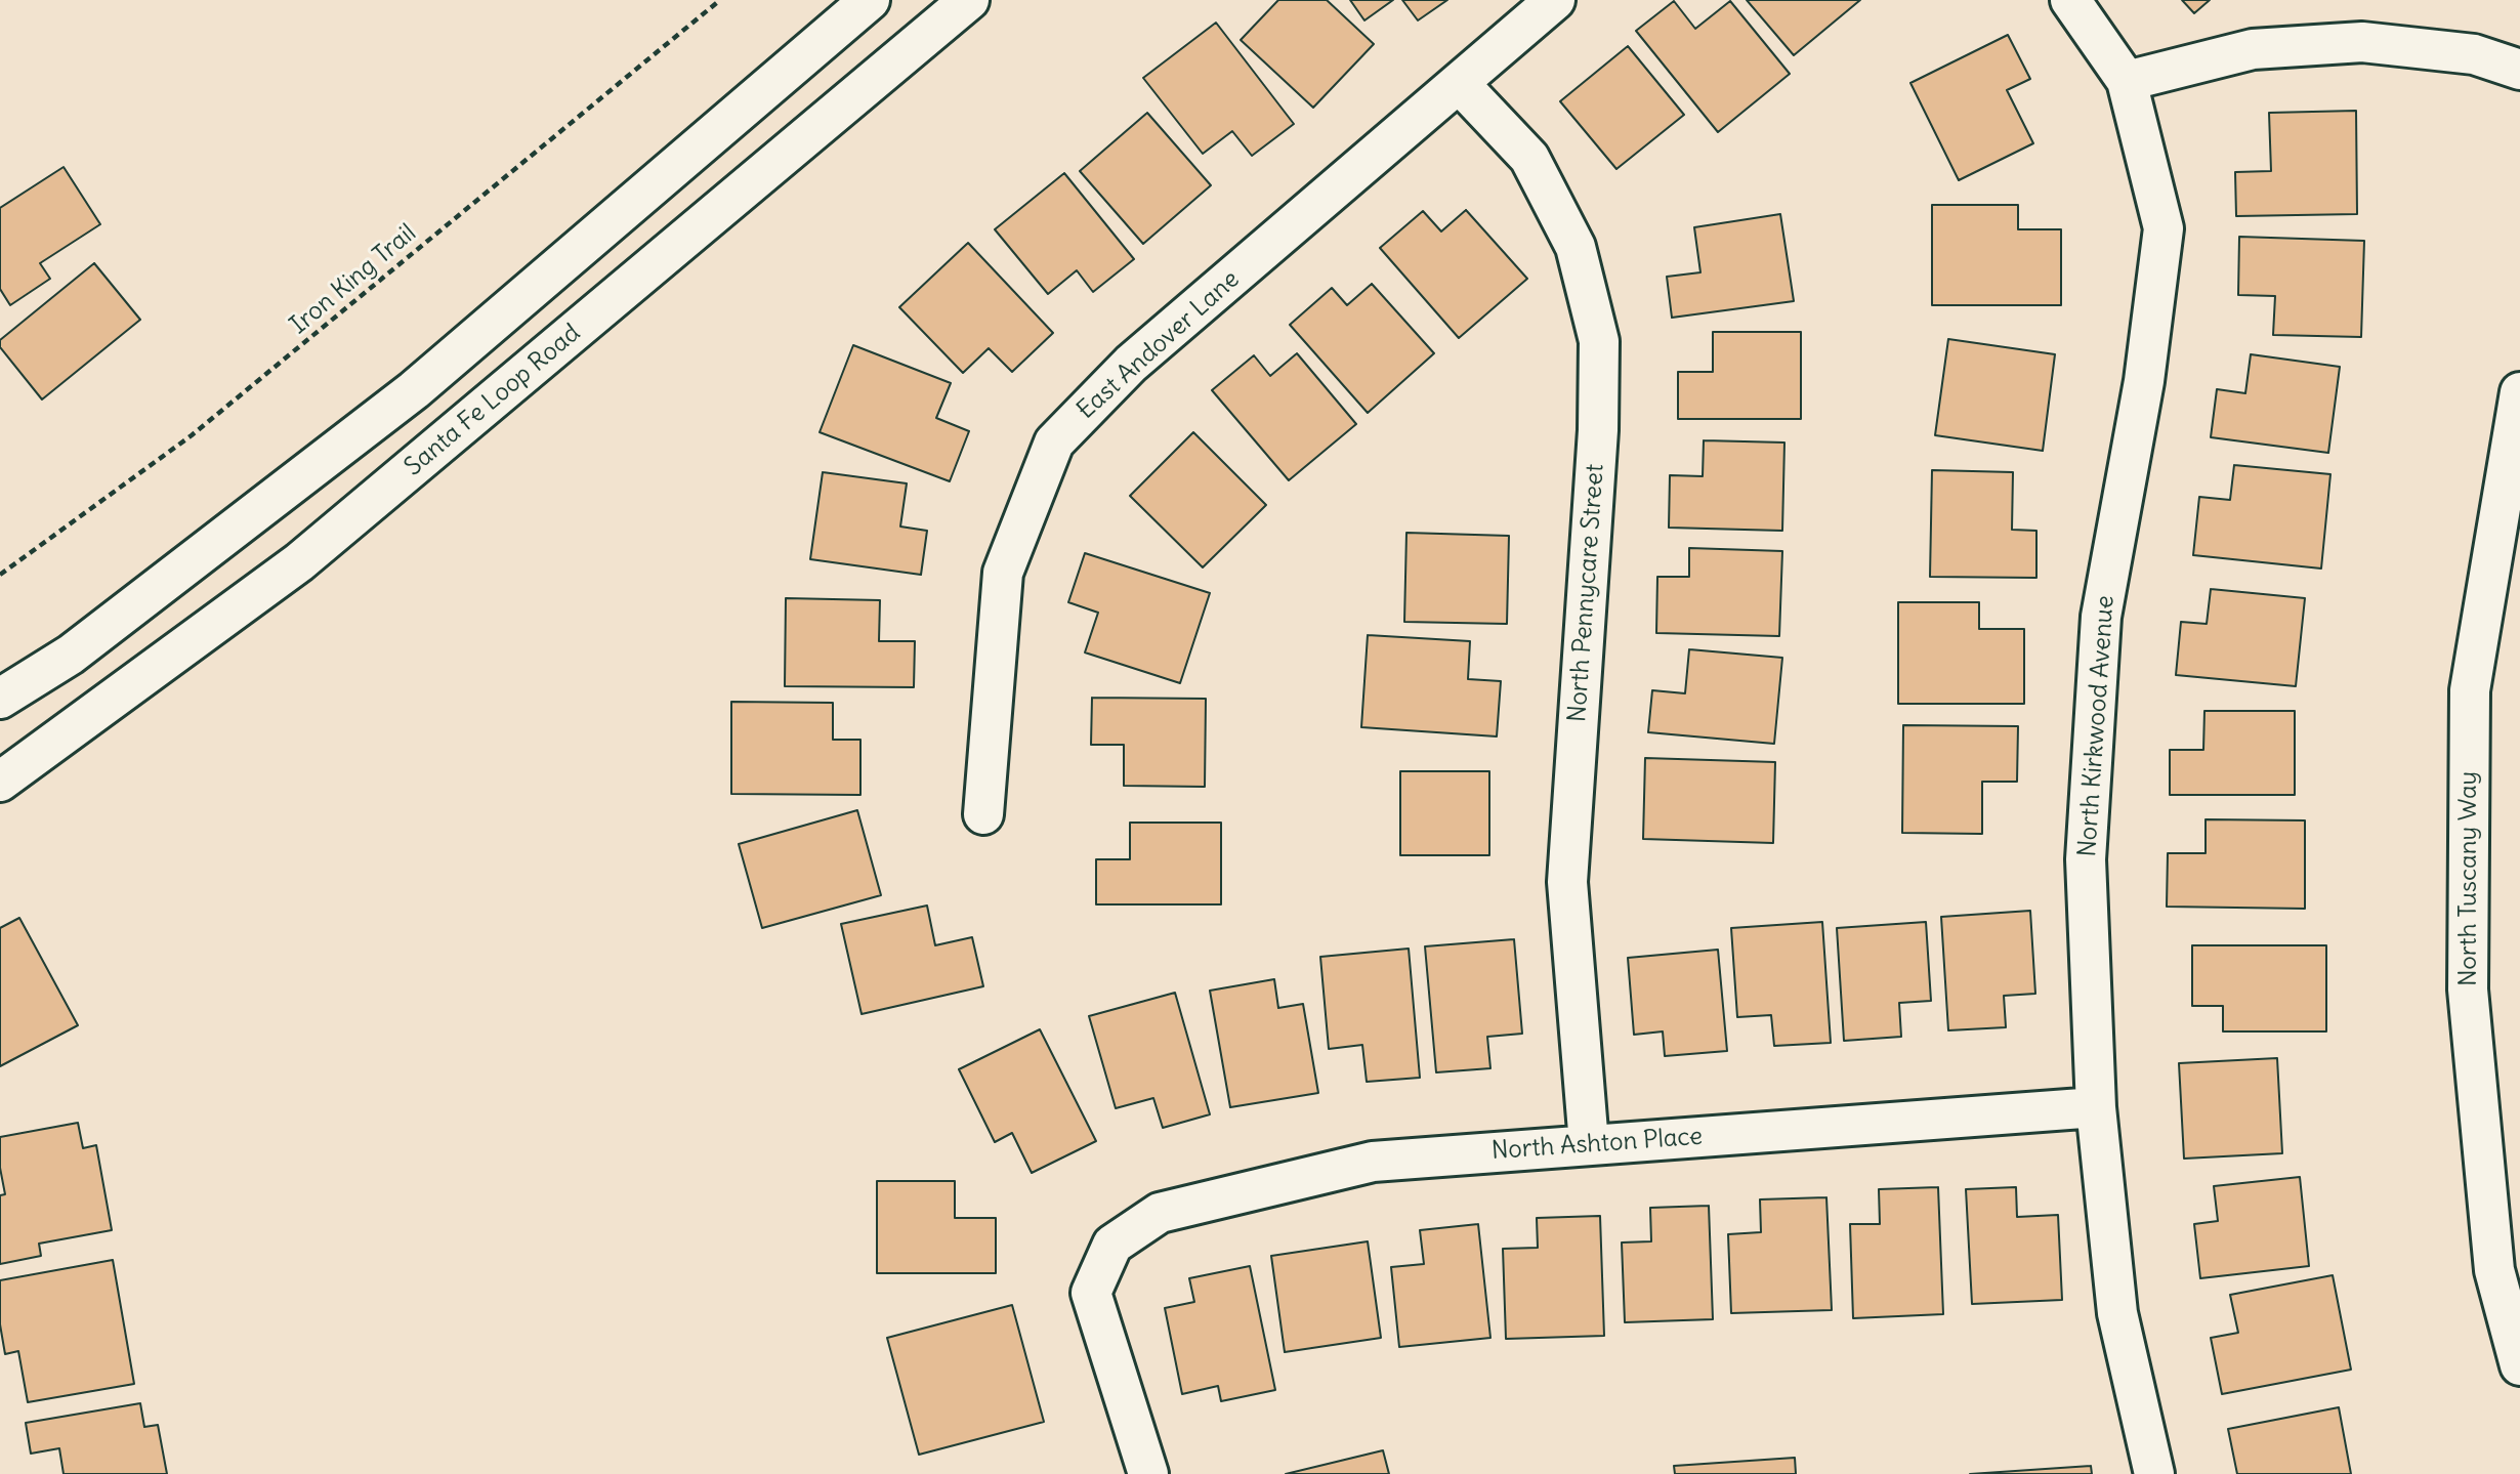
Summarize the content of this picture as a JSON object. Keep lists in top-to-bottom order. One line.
{"streets":{"street":["East Andover Lane","Santa Fe Loop Road","North Pennycare Street","North Kirkwood Avenue","North Tuscany Way","North Ashton Place"],"path":["Iron King Trail"]},"crossings":[["East Andover Lane","North Pennycare Street"],["North Pennycare Street","North Ashton Place"],["North Kirkwood Avenue","North Ashton Place"]]}
